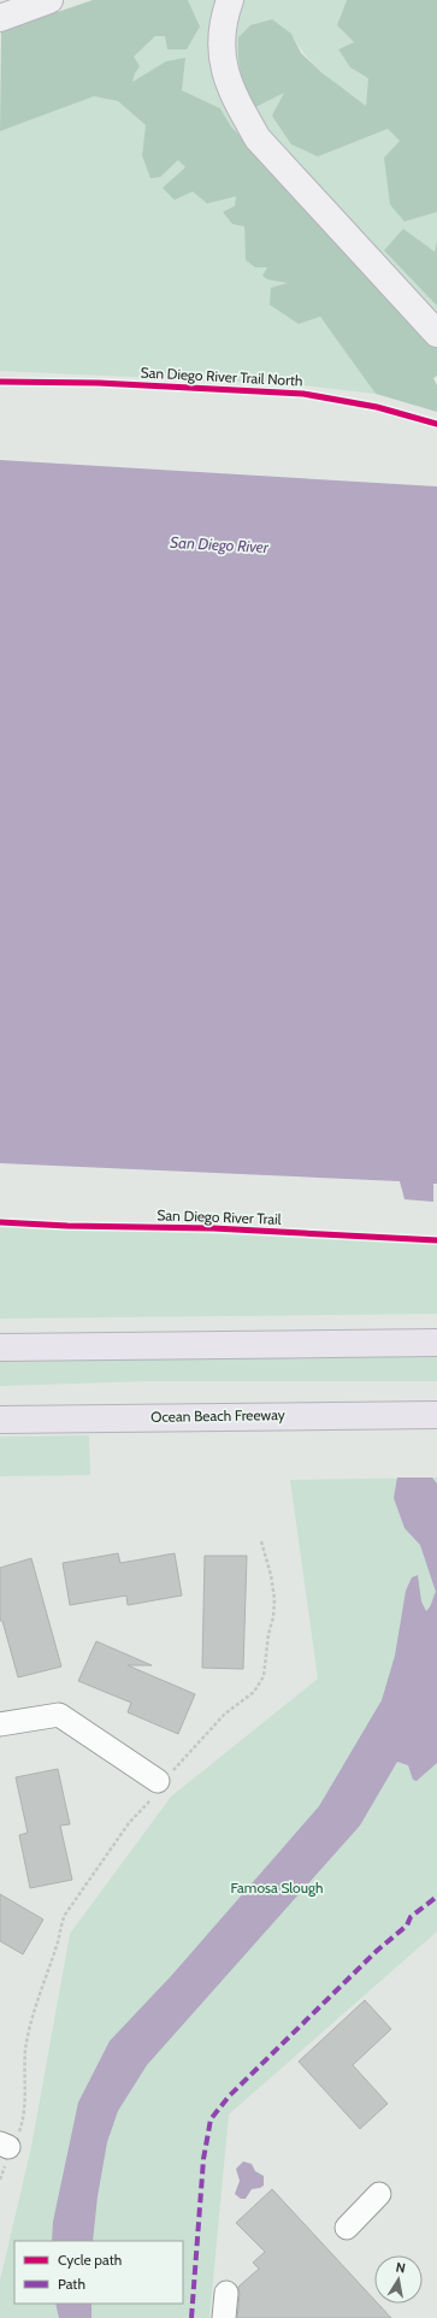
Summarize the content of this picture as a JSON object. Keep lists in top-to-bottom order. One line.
{"streets":{"highway":["Ocean Beach Freeway"],"cycle path":["San Diego River Trail North","San Diego River Trail"]},"water":["San Diego River"],"parks":["Famosa Slough"],"legend":["Cycle path","Path"],"north":"top"}
